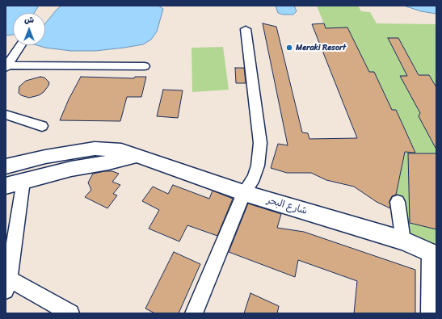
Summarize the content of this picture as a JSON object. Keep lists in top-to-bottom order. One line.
{"streets":{"main road":["شارع البحر"]},"places":["Meraki Resort"],"north":"top"}
